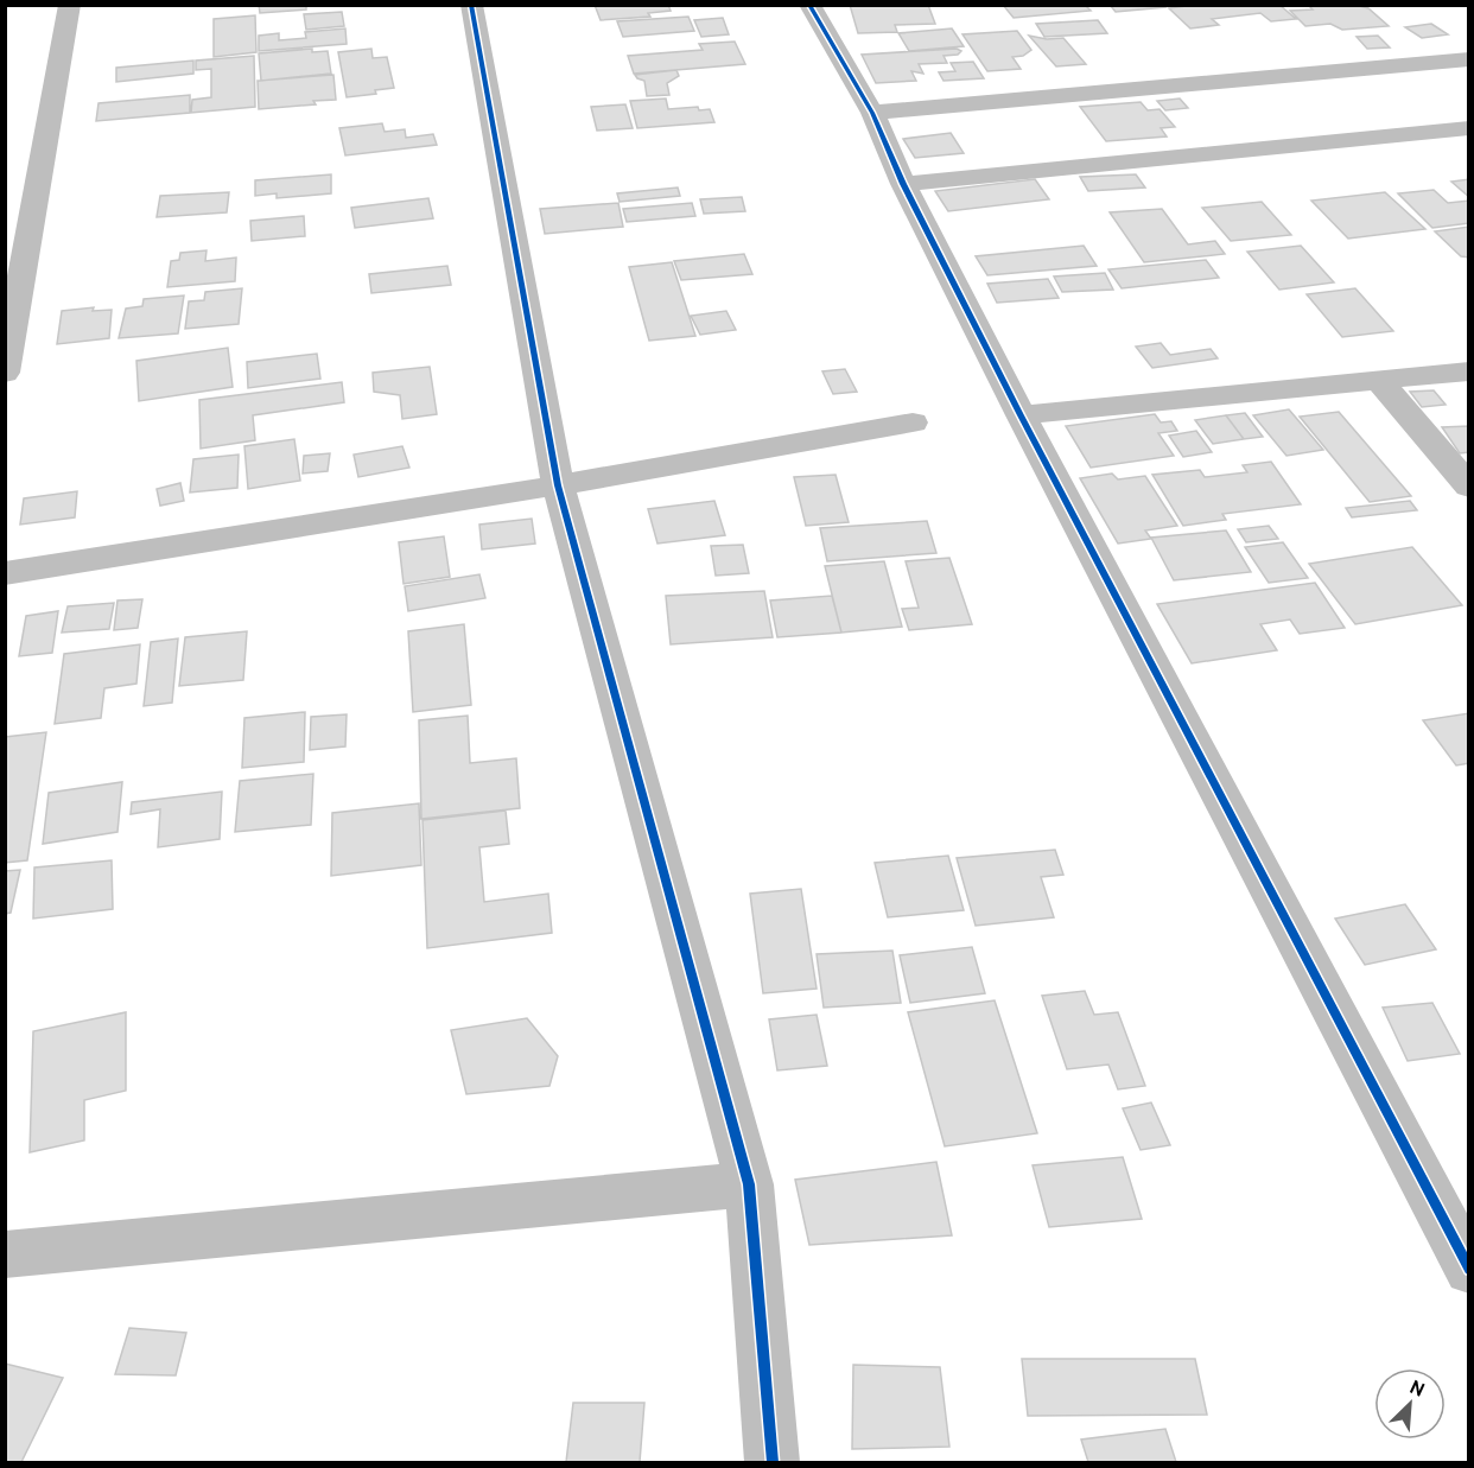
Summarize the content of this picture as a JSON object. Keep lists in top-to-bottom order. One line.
{"north":"top right"}
